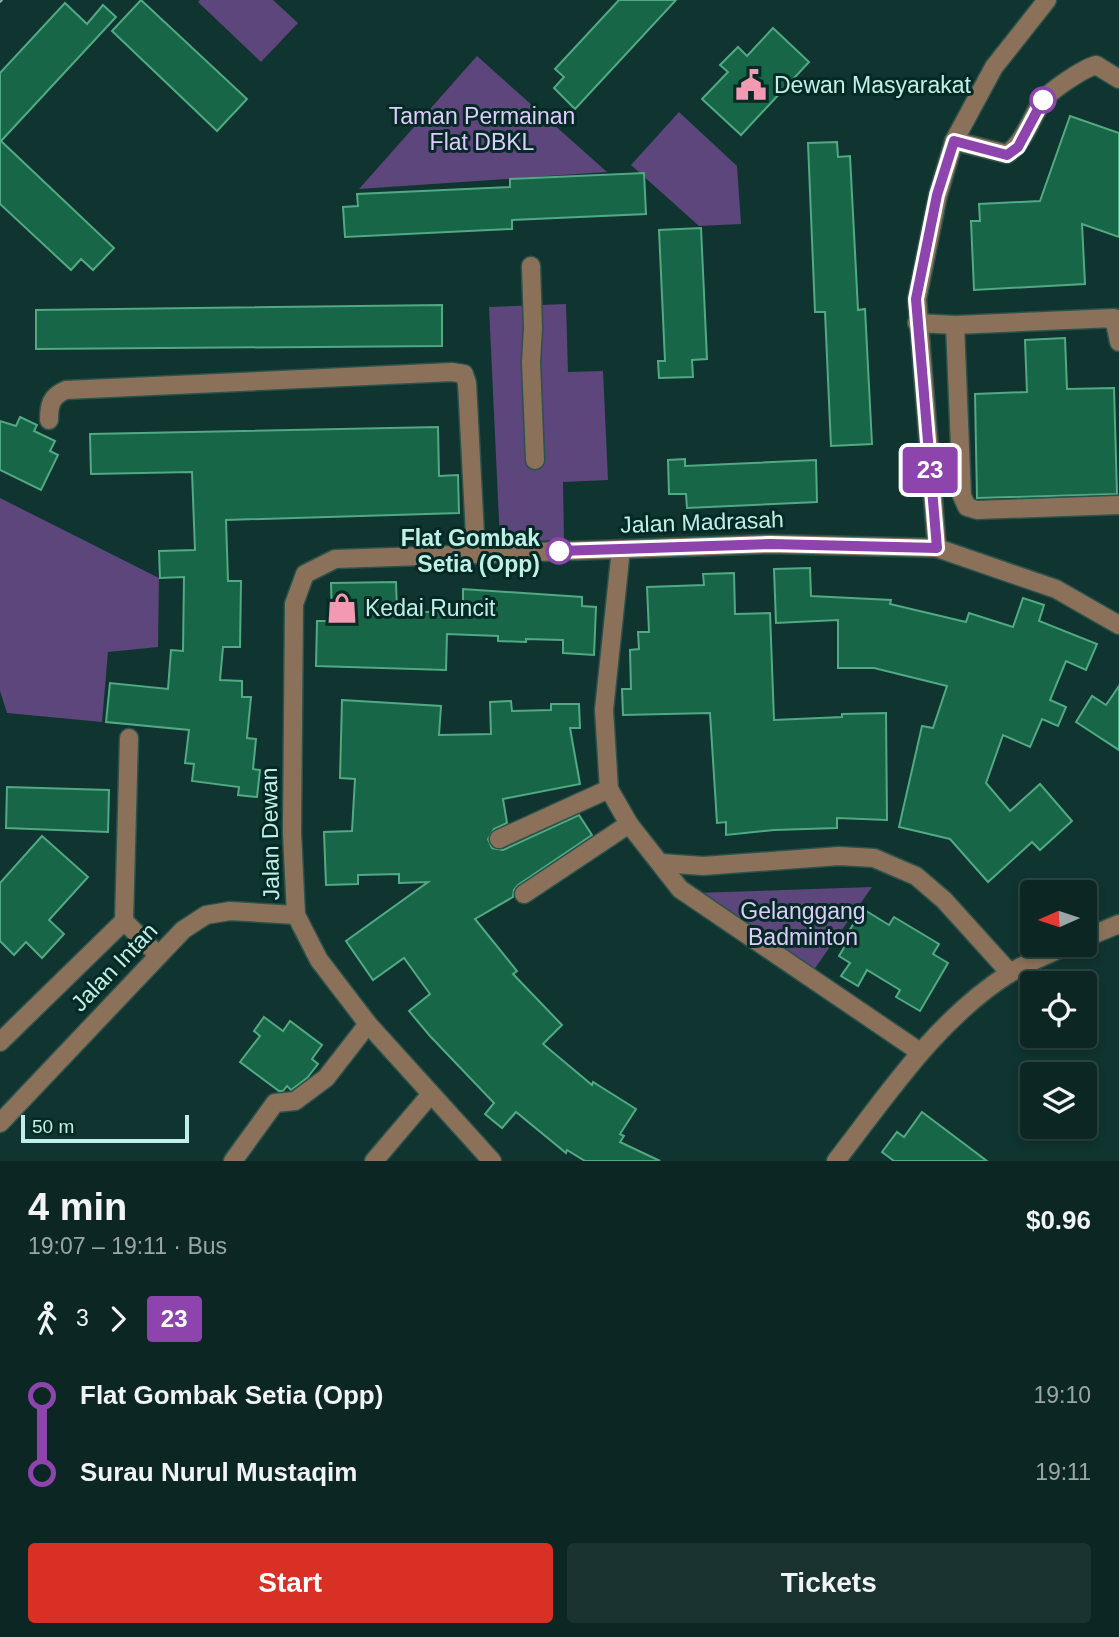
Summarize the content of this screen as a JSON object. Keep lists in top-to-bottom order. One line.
{"streets":{"street":["Jalan Madrasah","Jalan Dewan","Jalan Intan"]},"crossings":[["Jalan Madrasah","Jalan Dewan"],["Jalan Dewan","Jalan Intan"]],"parks":["Taman Permainan Flat DBKL","Gelanggang Badminton"],"places":{"public building":["Dewan Masyarakat"],"other":["Flat Gombak Setia (Opp)"],"shop":["Kedai Runcit"]},"lines":["bus line 23"],"scale_bar":"50 m","north":"left","page":{"on_map":"23","scale":"50 m","heading":["4 min","19:07 – 19:11 · Bus","$0.96"],"legs":["3","23"],"list":[{"name":"Flat Gombak Setia (Opp)","value":"19:10"},{"name":"Surau Nurul Mustaqim","value":"19:11"}],"buttons":["Start","Tickets"]}}
